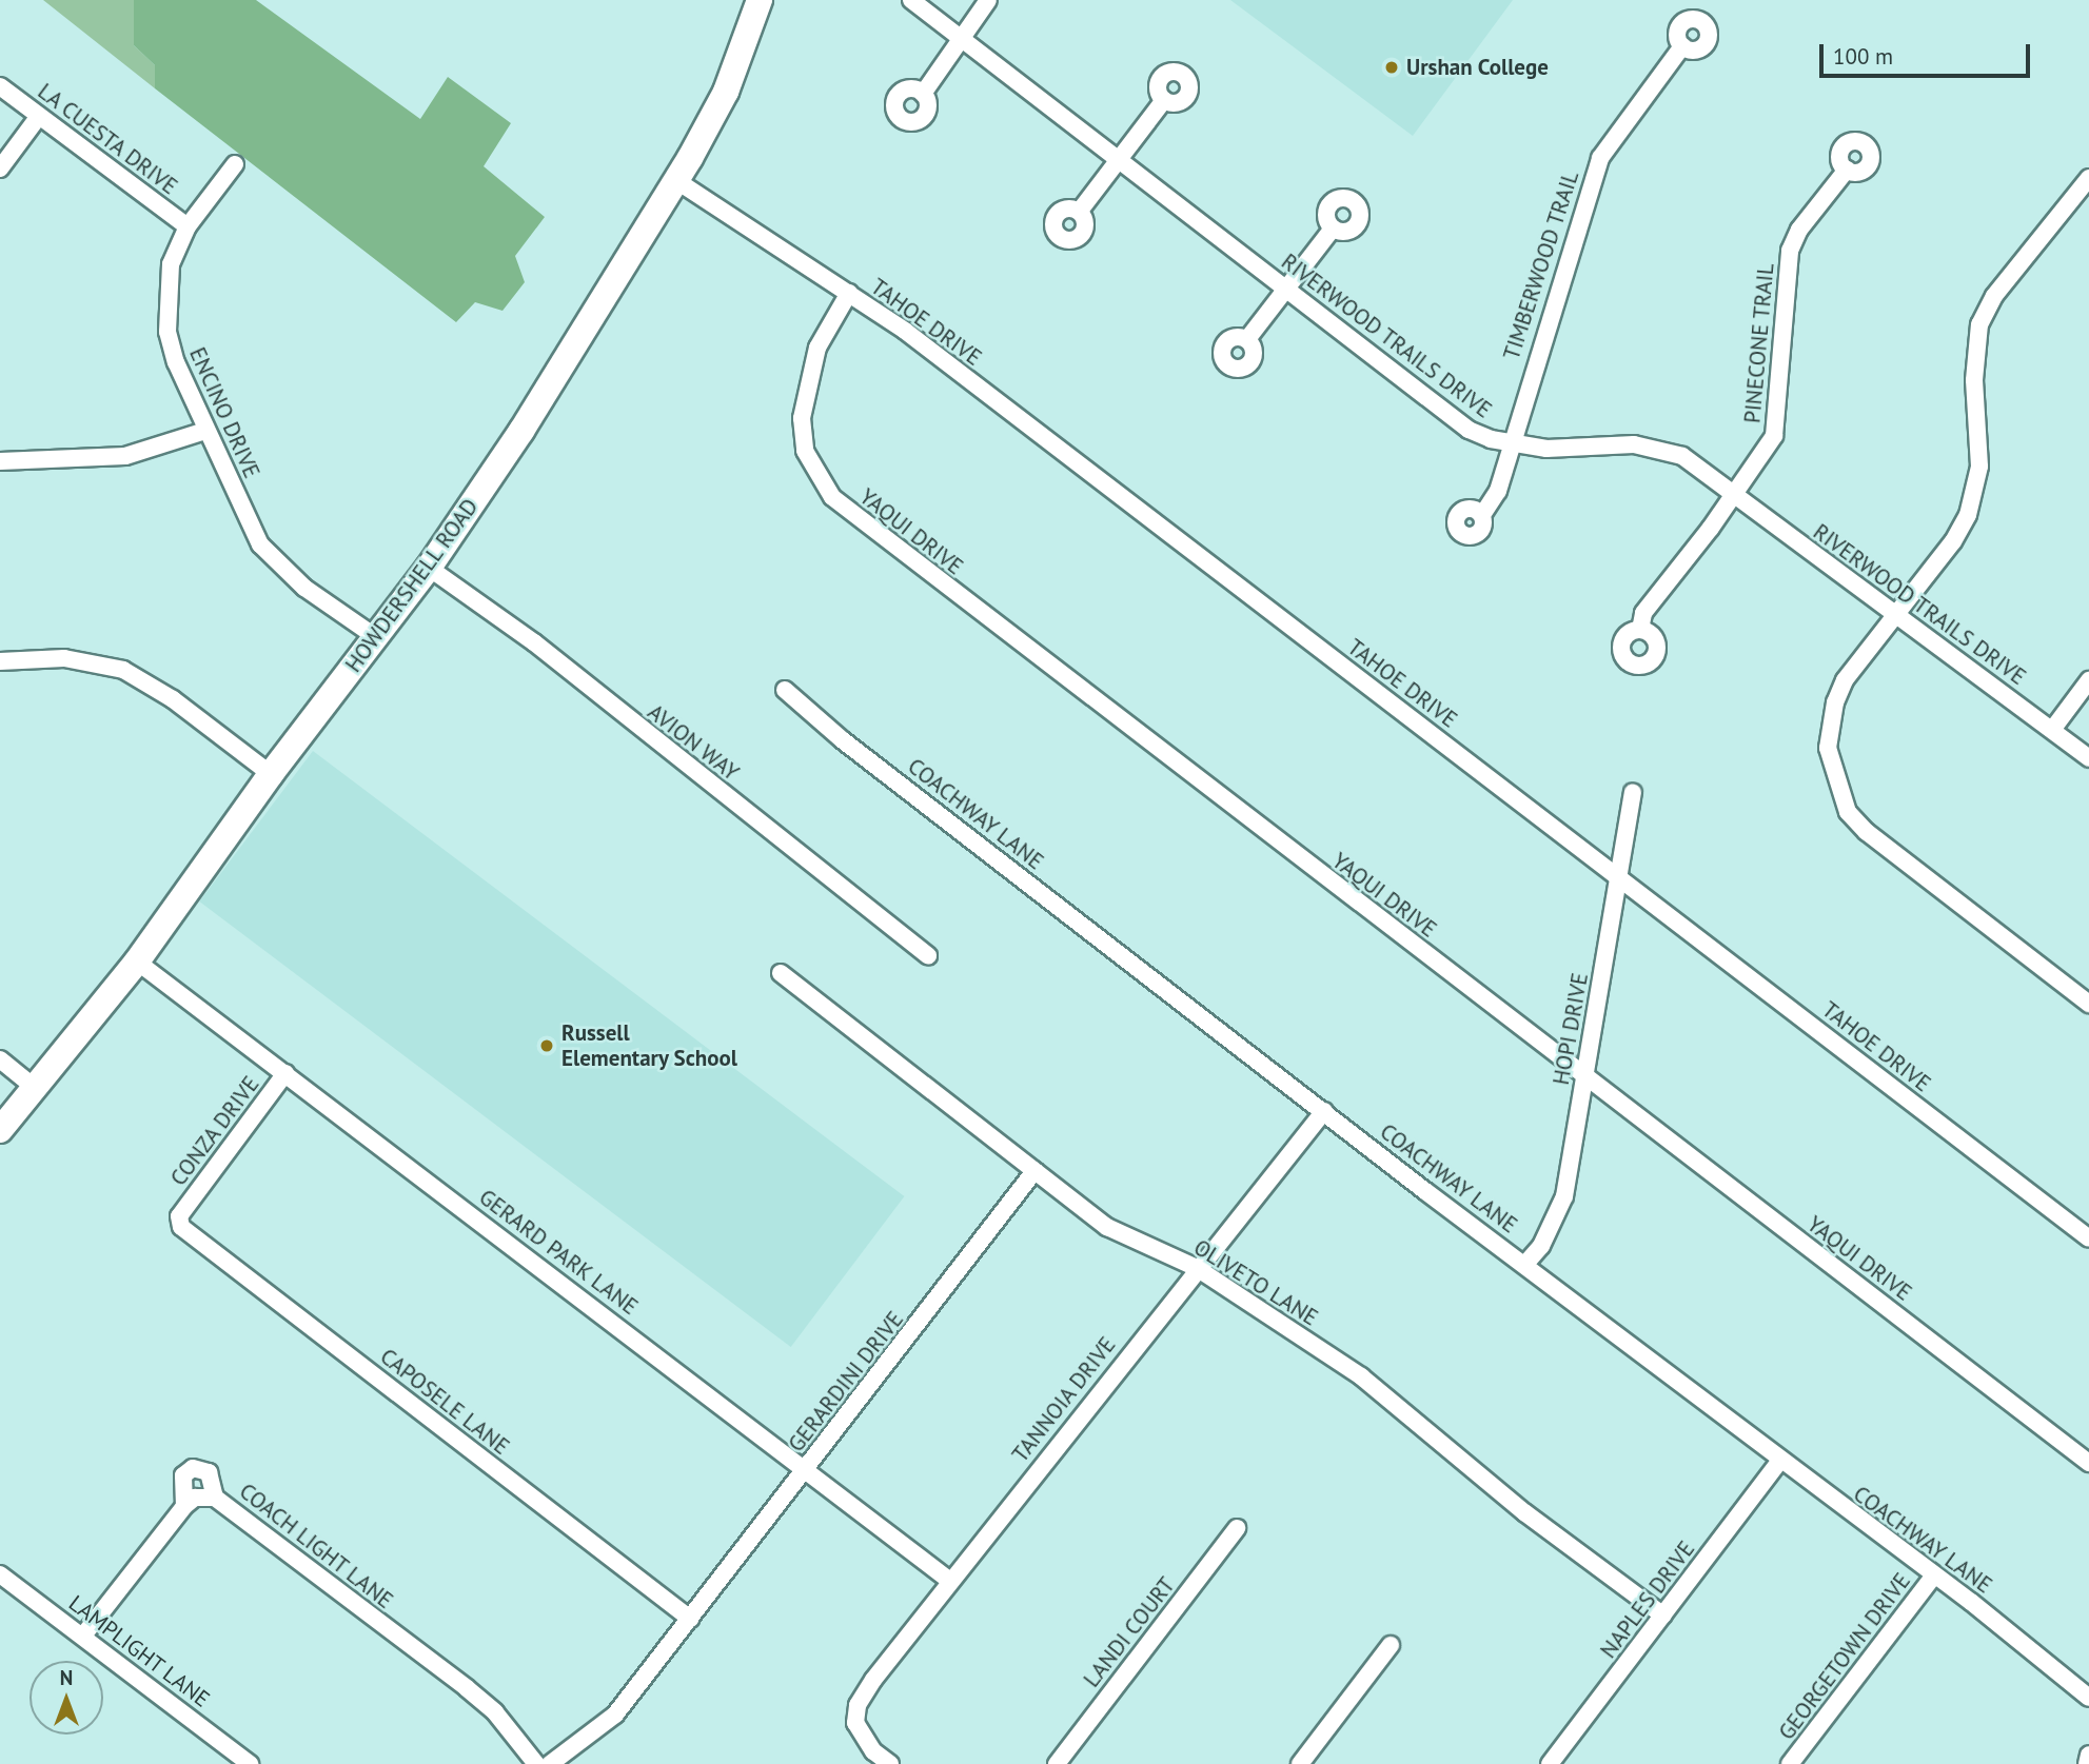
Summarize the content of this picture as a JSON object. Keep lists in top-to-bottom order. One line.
{"streets":{"main road":["HOWDERSHELL ROAD"],"street":["LA CUESTA DRIVE","TIMBERWOOD TRAIL","TAHOE DRIVE","RIVERWOOD TRAILS DRIVE","PINECONE TRAIL","ENCINO DRIVE","YAQUI DRIVE","AVION WAY","COACHWAY LANE","HOPI DRIVE","CONZA DRIVE","GERARD PARK LANE","OLIVETO LANE","GERARDINI DRIVE","TANNOIA DRIVE","CAPOSELE LANE","COACH LIGHT LANE","NAPLES DRIVE","LANDI COURT","LAMPLIGHT LANE","GEORGETOWN DRIVE"]},"crossings":[["LA CUESTA DRIVE","ENCINO DRIVE"],["TIMBERWOOD TRAIL","RIVERWOOD TRAILS DRIVE"],["TAHOE DRIVE","YAQUI DRIVE"],["TAHOE DRIVE","HOWDERSHELL ROAD"],["TAHOE DRIVE","HOPI DRIVE"],["RIVERWOOD TRAILS DRIVE","PINECONE TRAIL"],["ENCINO DRIVE","HOWDERSHELL ROAD"],["YAQUI DRIVE","HOPI DRIVE"],["HOWDERSHELL ROAD","AVION WAY"],["HOWDERSHELL ROAD","GERARD PARK LANE"],["COACHWAY LANE","HOPI DRIVE"],["COACHWAY LANE","TANNOIA DRIVE"],["COACHWAY LANE","NAPLES DRIVE"],["COACHWAY LANE","GEORGETOWN DRIVE"],["CONZA DRIVE","GERARD PARK LANE"],["CONZA DRIVE","CAPOSELE LANE"],["GERARD PARK LANE","GERARDINI DRIVE"],["GERARD PARK LANE","TANNOIA DRIVE"],["OLIVETO LANE","GERARDINI DRIVE"],["OLIVETO LANE","TANNOIA DRIVE"],["OLIVETO LANE","NAPLES DRIVE"],["GERARDINI DRIVE","CAPOSELE LANE"]],"places":["Urshan College","Russell Elementary School"],"scale_bar":"100 m","north":"top"}
